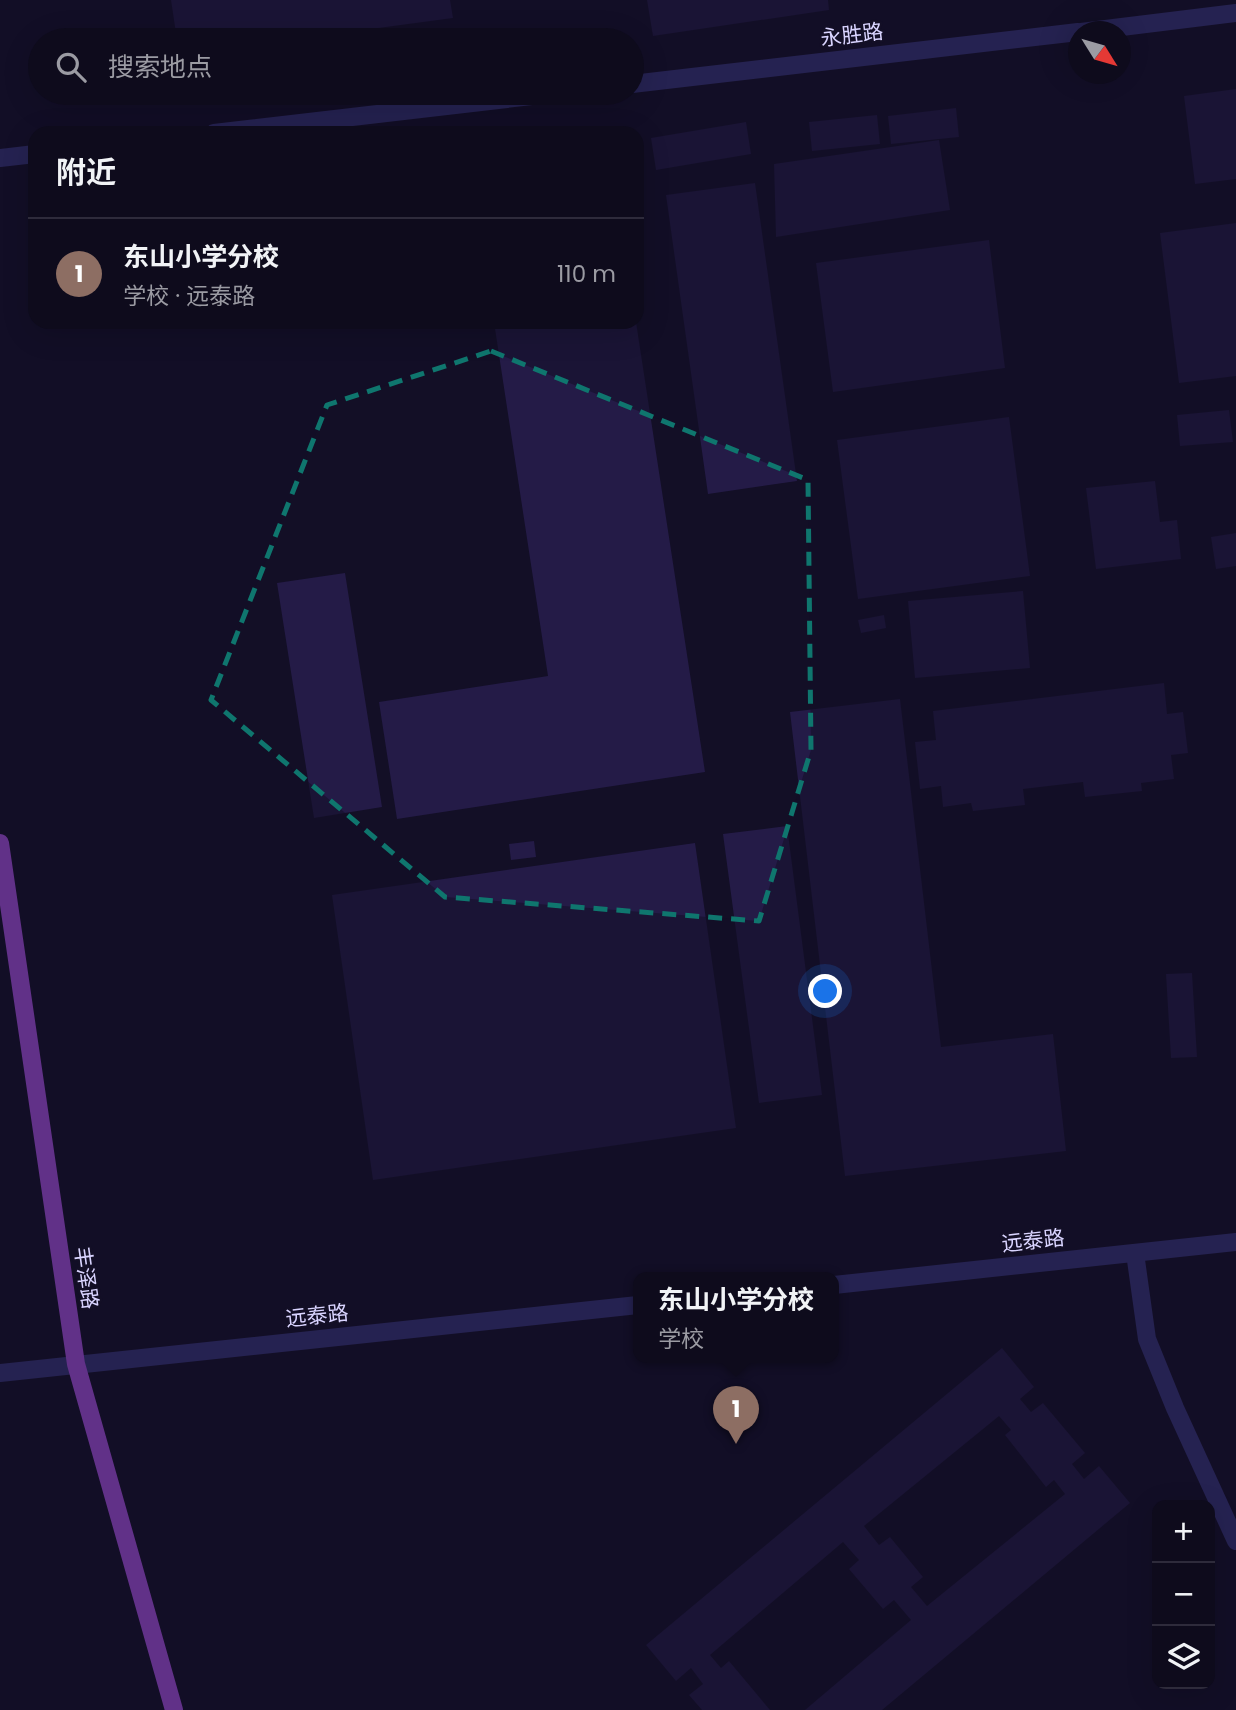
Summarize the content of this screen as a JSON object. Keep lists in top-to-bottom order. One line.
{"streets":{"main road":["丰泽路"],"street":["永胜路","远泰路"]},"crossings":[["远泰路","丰泽路"]],"north":"bottom right","page":{"search":"搜索地点","heading":"附近","list":[{"mark":"1","name":"东山小学分校","note":"学校 · 远泰路","value":"110 m"}],"popup":["东山小学分校","学校"],"pins":"1","map_buttons":["+","−"]}}
